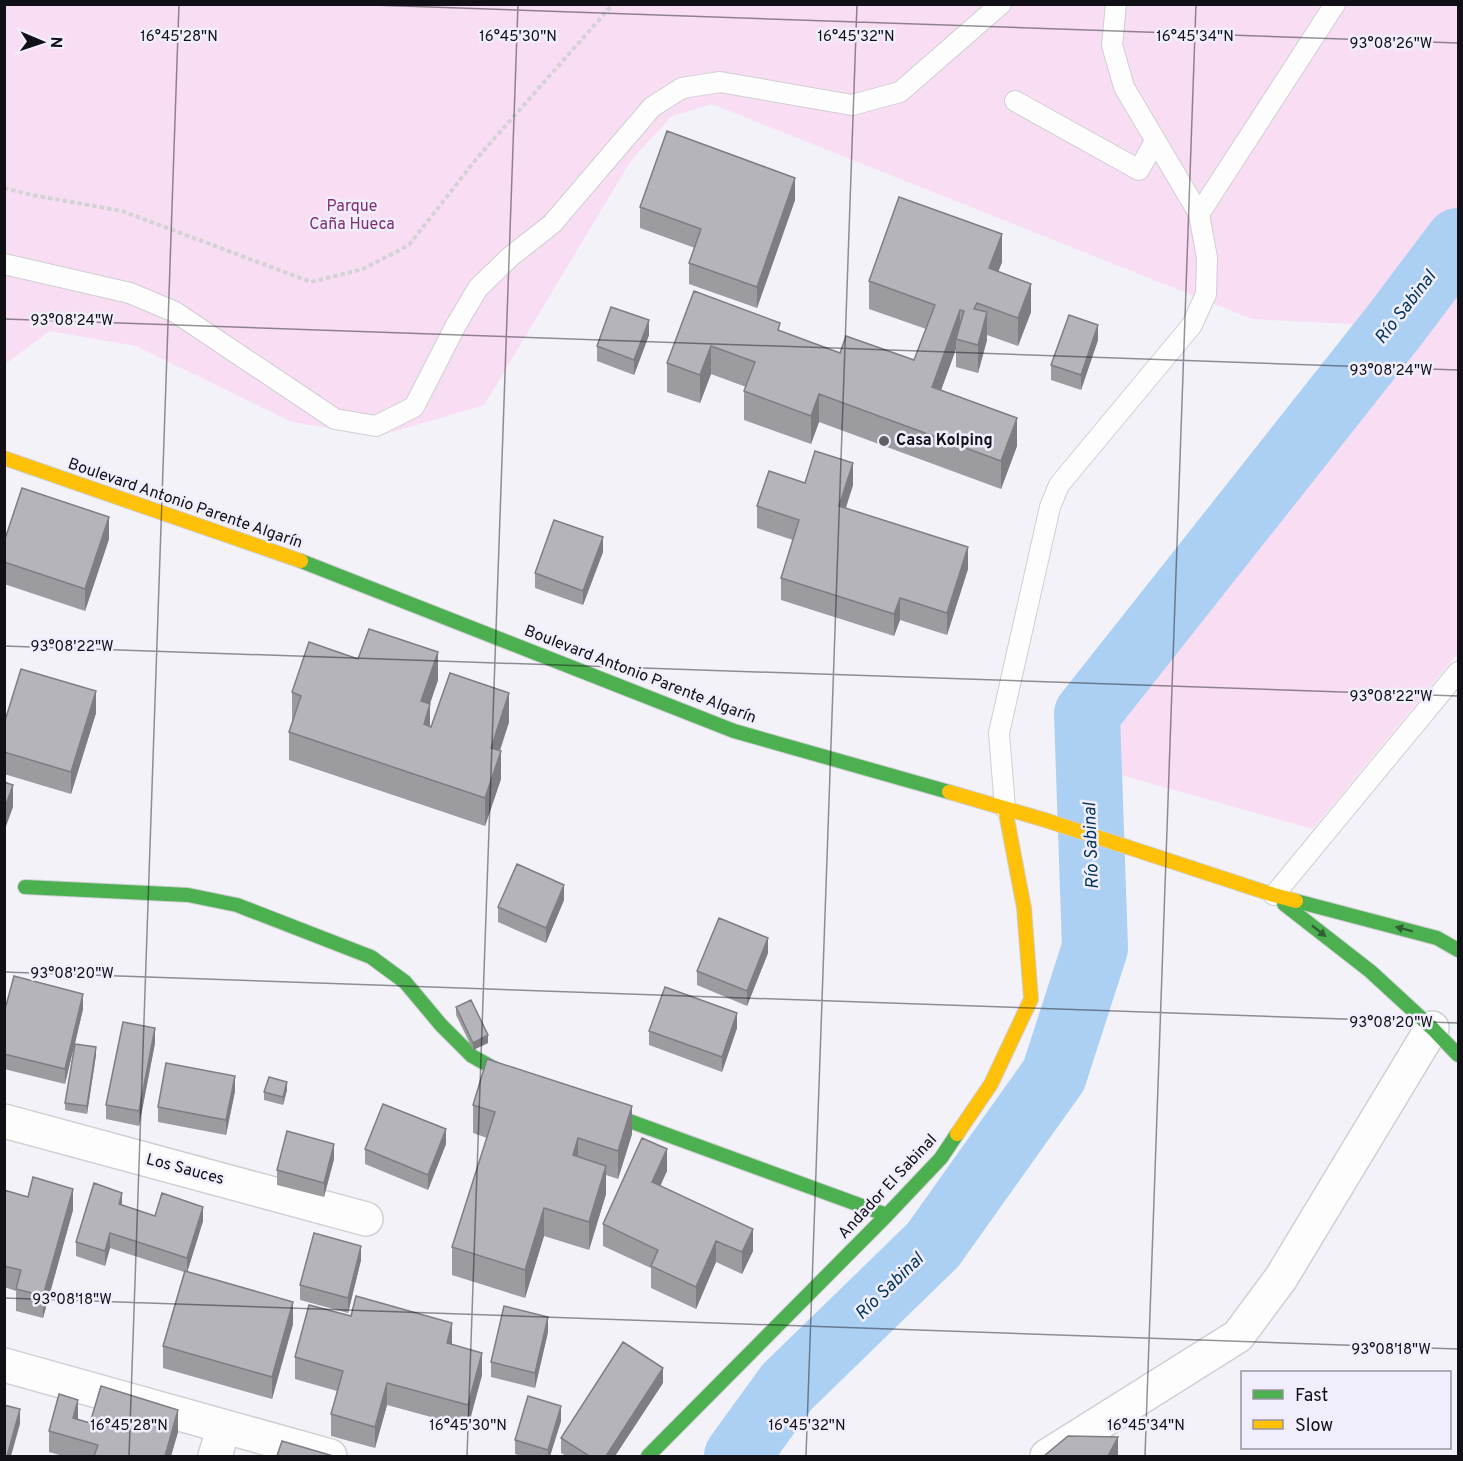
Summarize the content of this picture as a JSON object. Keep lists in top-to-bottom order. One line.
{"streets":{"main road":["Boulevard Antonio Parente Algarín","Andador El Sabinal"],"street":["Los Sauces"]},"crossings":[["Boulevard Antonio Parente Algarín","Andador El Sabinal"]],"water":["Río Sabinal"],"parks":["Parque Caña Hueca"],"places":["Casa Kolping"],"legend":["Fast","Slow"],"north":"right","coordinates":["16°45'28\"N","16°45'30\"N","16°45'32\"N","16°45'34\"N","93°08'26\"W","93°08'24\"W","93°08'22\"W","93°08'20\"W","93°08'18\"W"]}
